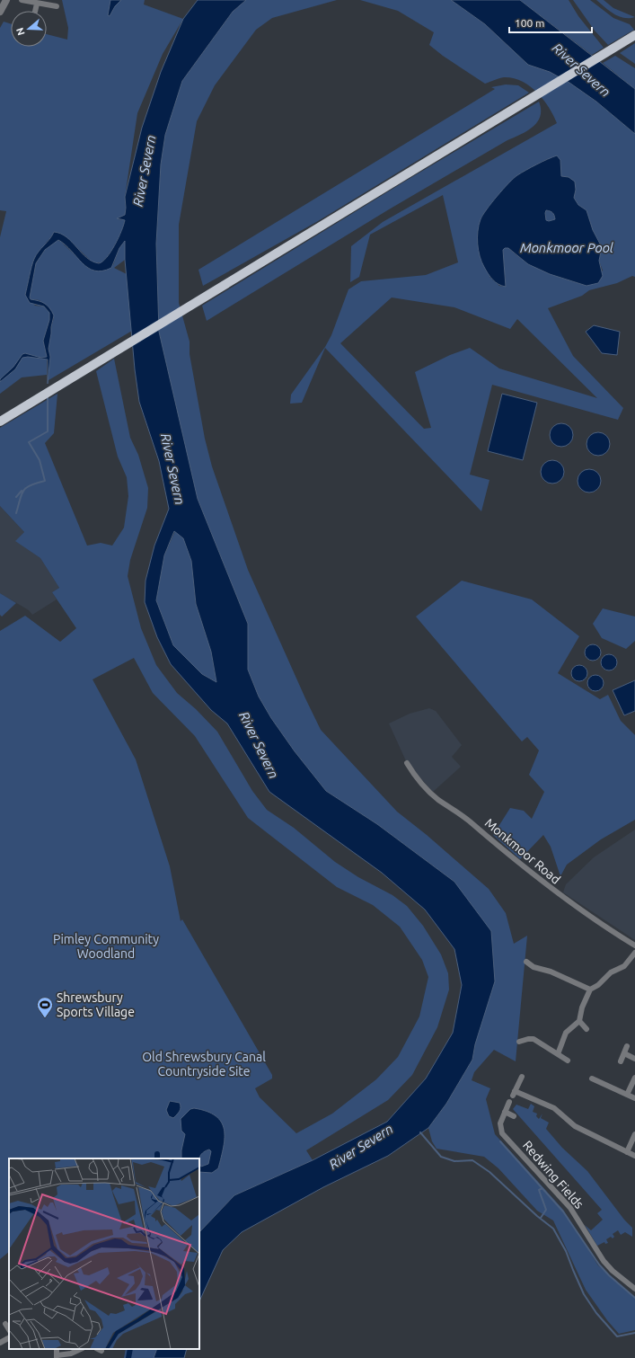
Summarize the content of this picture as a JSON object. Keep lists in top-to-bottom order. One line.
{"streets":{"street":["Monkmoor Road","Redwing Fields"]},"water":["River Severn","Monkmoor Pool"],"parks":["Pimley Community Woodland","Old Shrewsbury Canal Countryside Site"],"places":{"sports":["Shrewsbury Sports Village"]},"scale_bar":"100 m","north":"left"}
